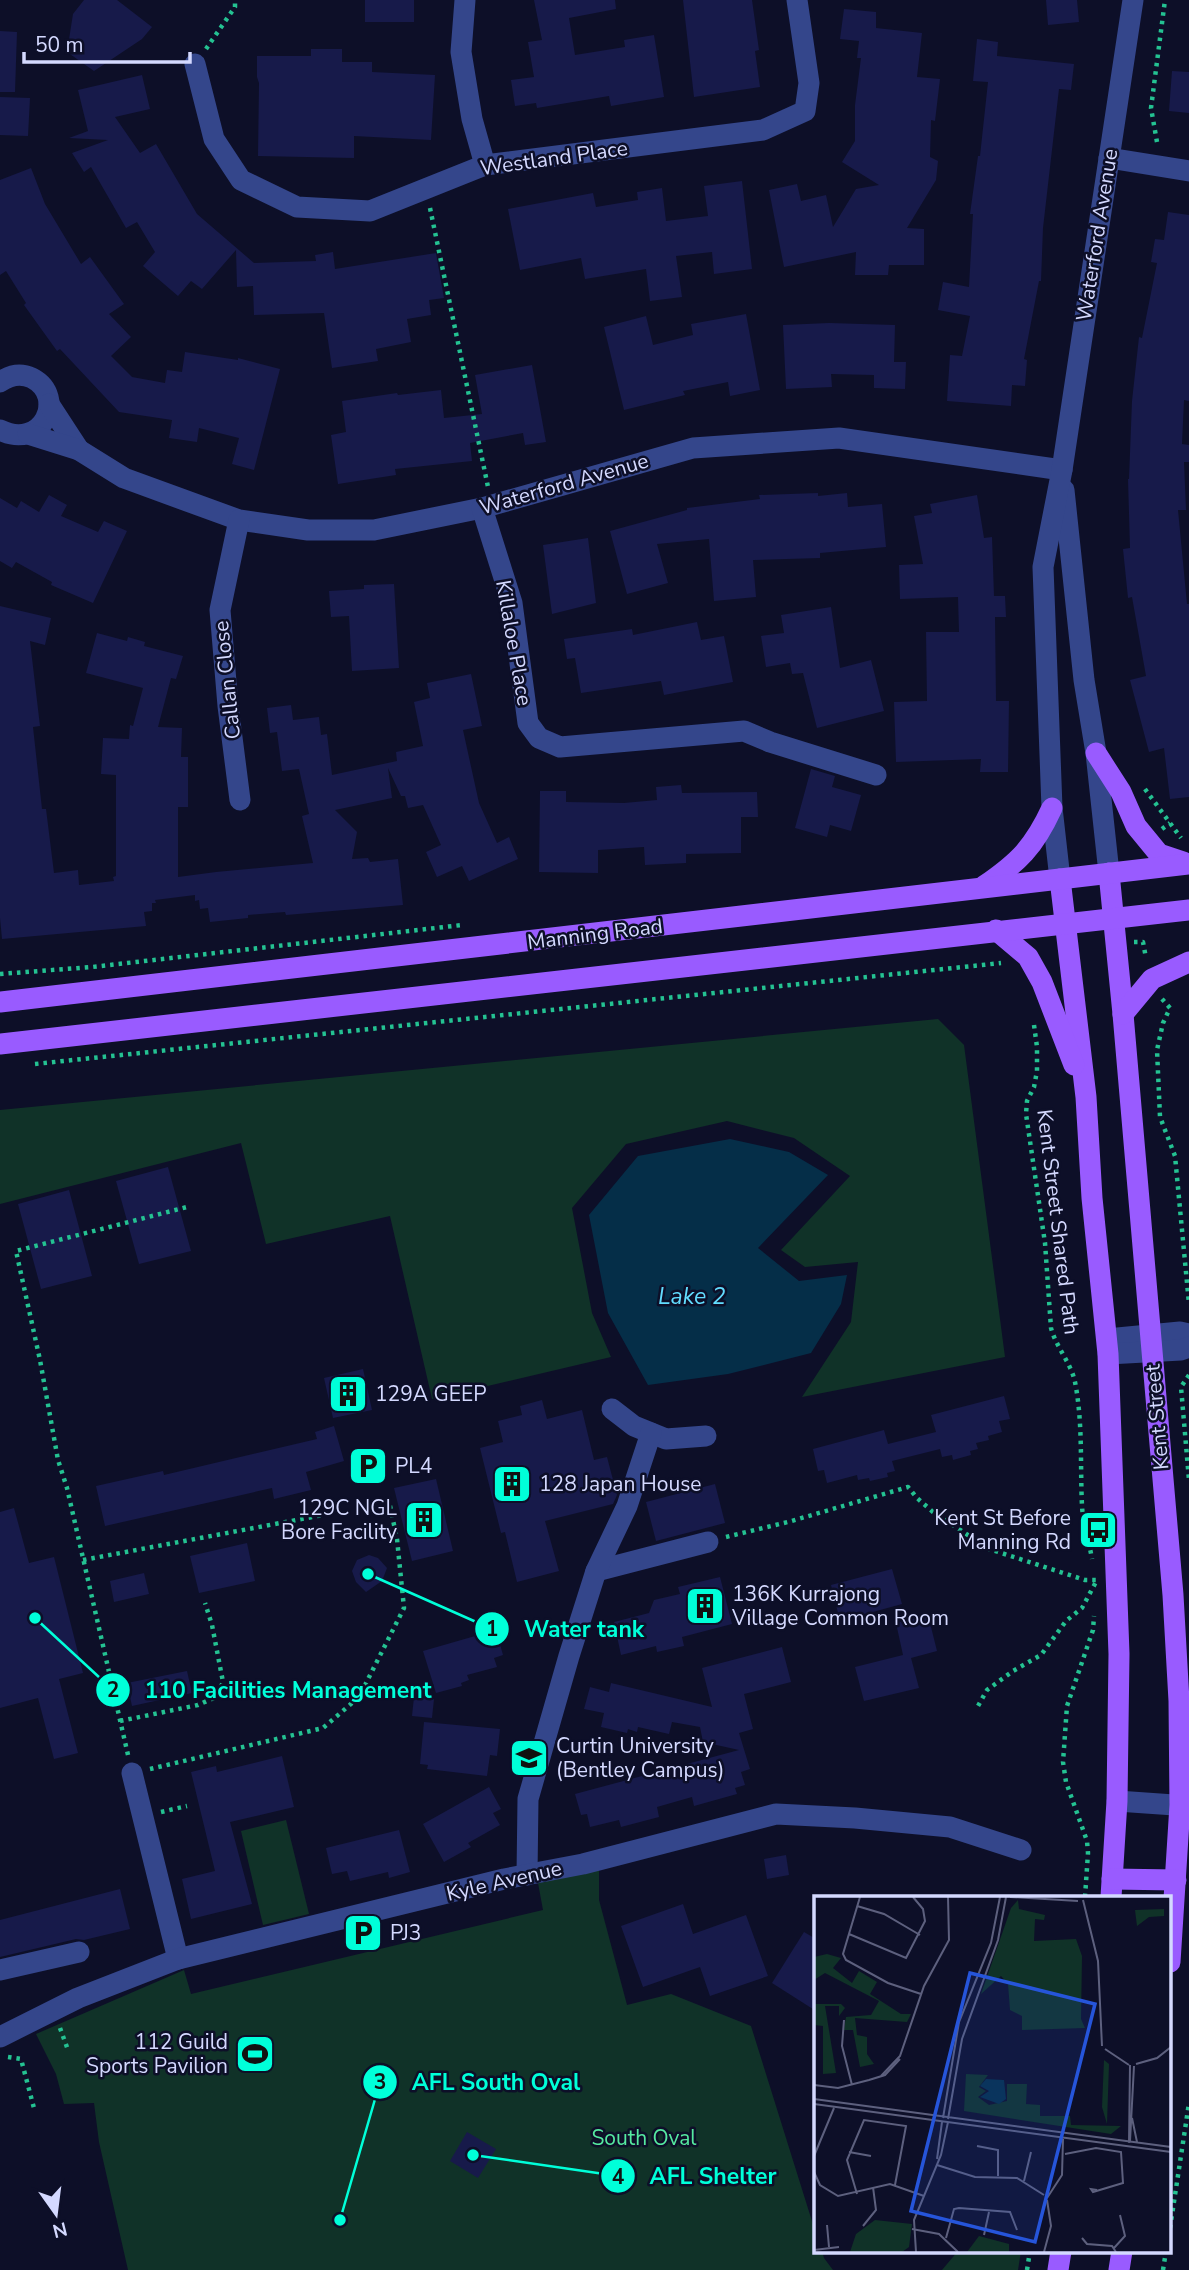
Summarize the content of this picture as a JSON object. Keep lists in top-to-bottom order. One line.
{"streets":{"main road":["Manning Road","Kent Street"],"street":["Westland Place","Waterford Avenue","Killaloe Place","Callan Close","Kyle Avenue"],"path":["Kent Street Shared Path"]},"crossings":[["Waterford Avenue","Killaloe Place"],["Waterford Avenue","Callan Close"],["Waterford Avenue","Manning Road"],["Waterford Avenue","Kent Street"],["Manning Road","Kent Street"]],"water":["Lake 2"],"parks":["South Oval"],"places":{"building":["129A GEEP","128 Japan House","129C NGL Bore Facility","136K Kurrajong Village Common Room"],"parking":["PL4","PJ3"],"bus stop":["Kent St Before Manning Rd"],"other":["Water tank","110 Facilities Management","AFL Shelter","AFL South Oval"],"school or university":["Curtin University (Bentley Campus)"],"sports":["112 Guild Sports Pavilion"]},"scale_bar":"50 m","north":"bottom"}
